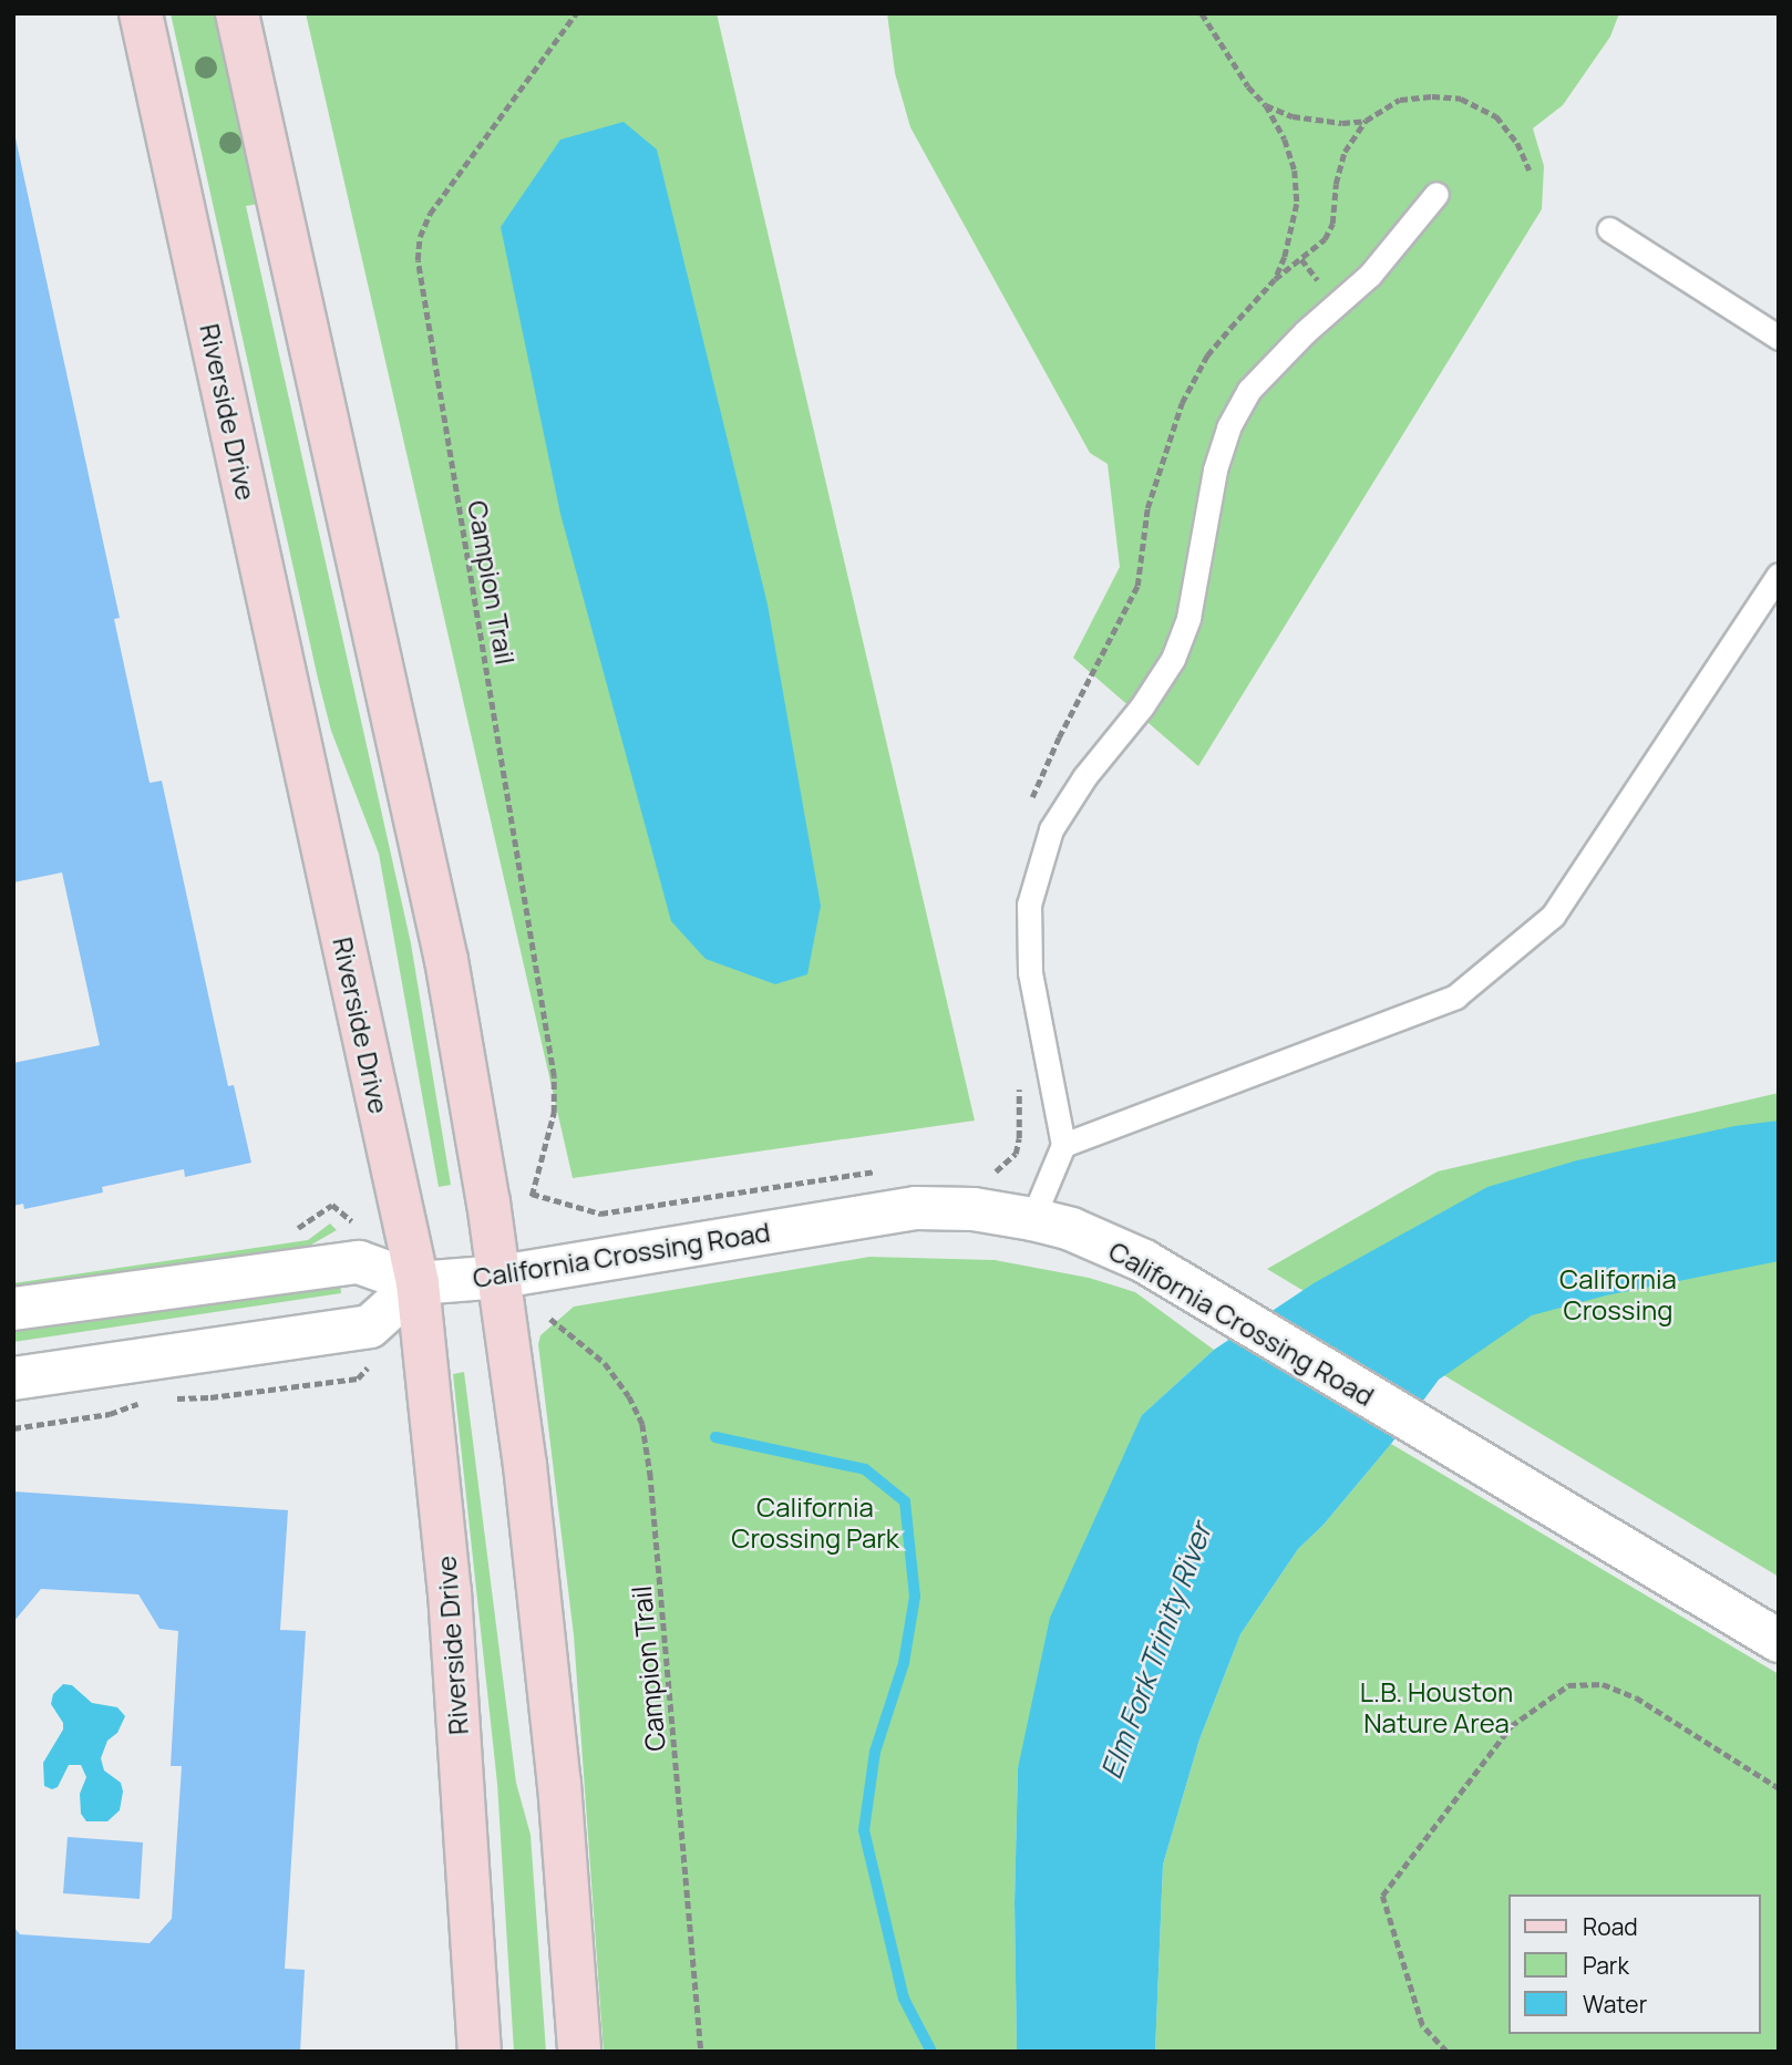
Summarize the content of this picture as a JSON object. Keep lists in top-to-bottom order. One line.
{"streets":{"main road":["Riverside Drive"],"street":["California Crossing Road"],"path":["Campion Trail"]},"crossings":[["Riverside Drive","California Crossing Road"]],"water":["Elm Fork Trinity River"],"parks":["California Crossing","California Crossing Park","L.B. Houston Nature Area"],"legend":["Road","Park","Water"]}
